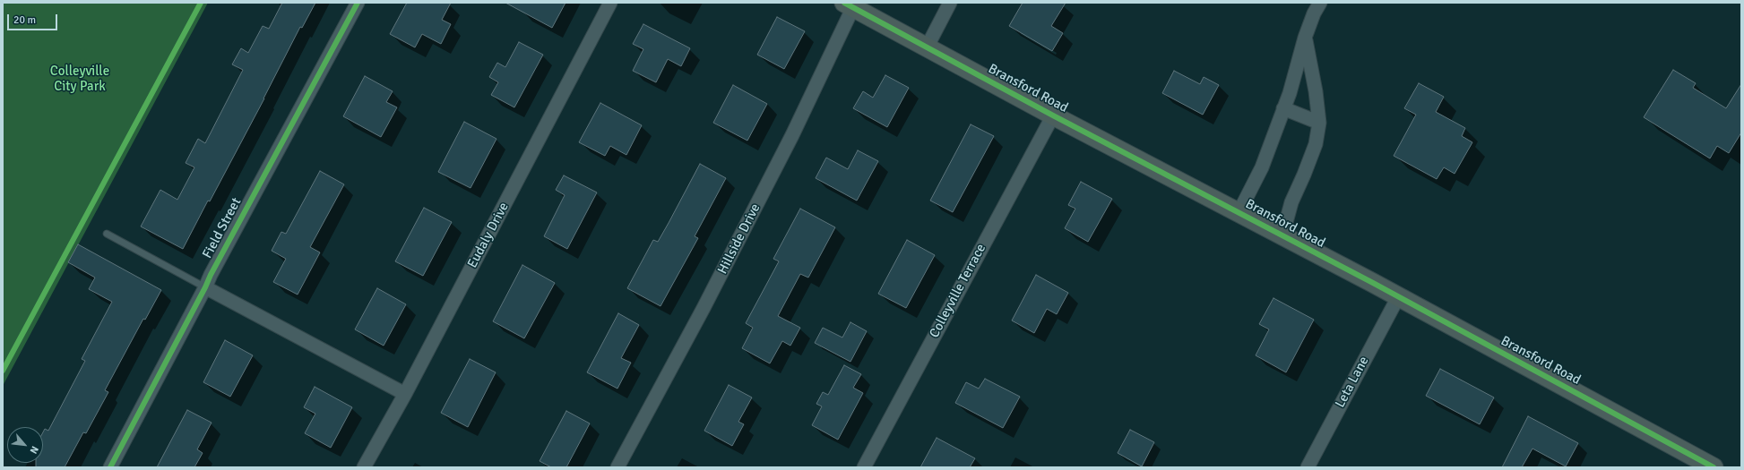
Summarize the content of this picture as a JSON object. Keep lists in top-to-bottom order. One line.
{"streets":{"street":["Bransford Road","Field Street","Eudaly Drive","Hillside Drive","Colleyville Terrace","Leta Lane"]},"crossings":[["Bransford Road","Hillside Drive"],["Bransford Road","Colleyville Terrace"],["Bransford Road","Leta Lane"]],"parks":["Colleyville City Park"],"scale_bar":"20 m","north":"bottom right"}
